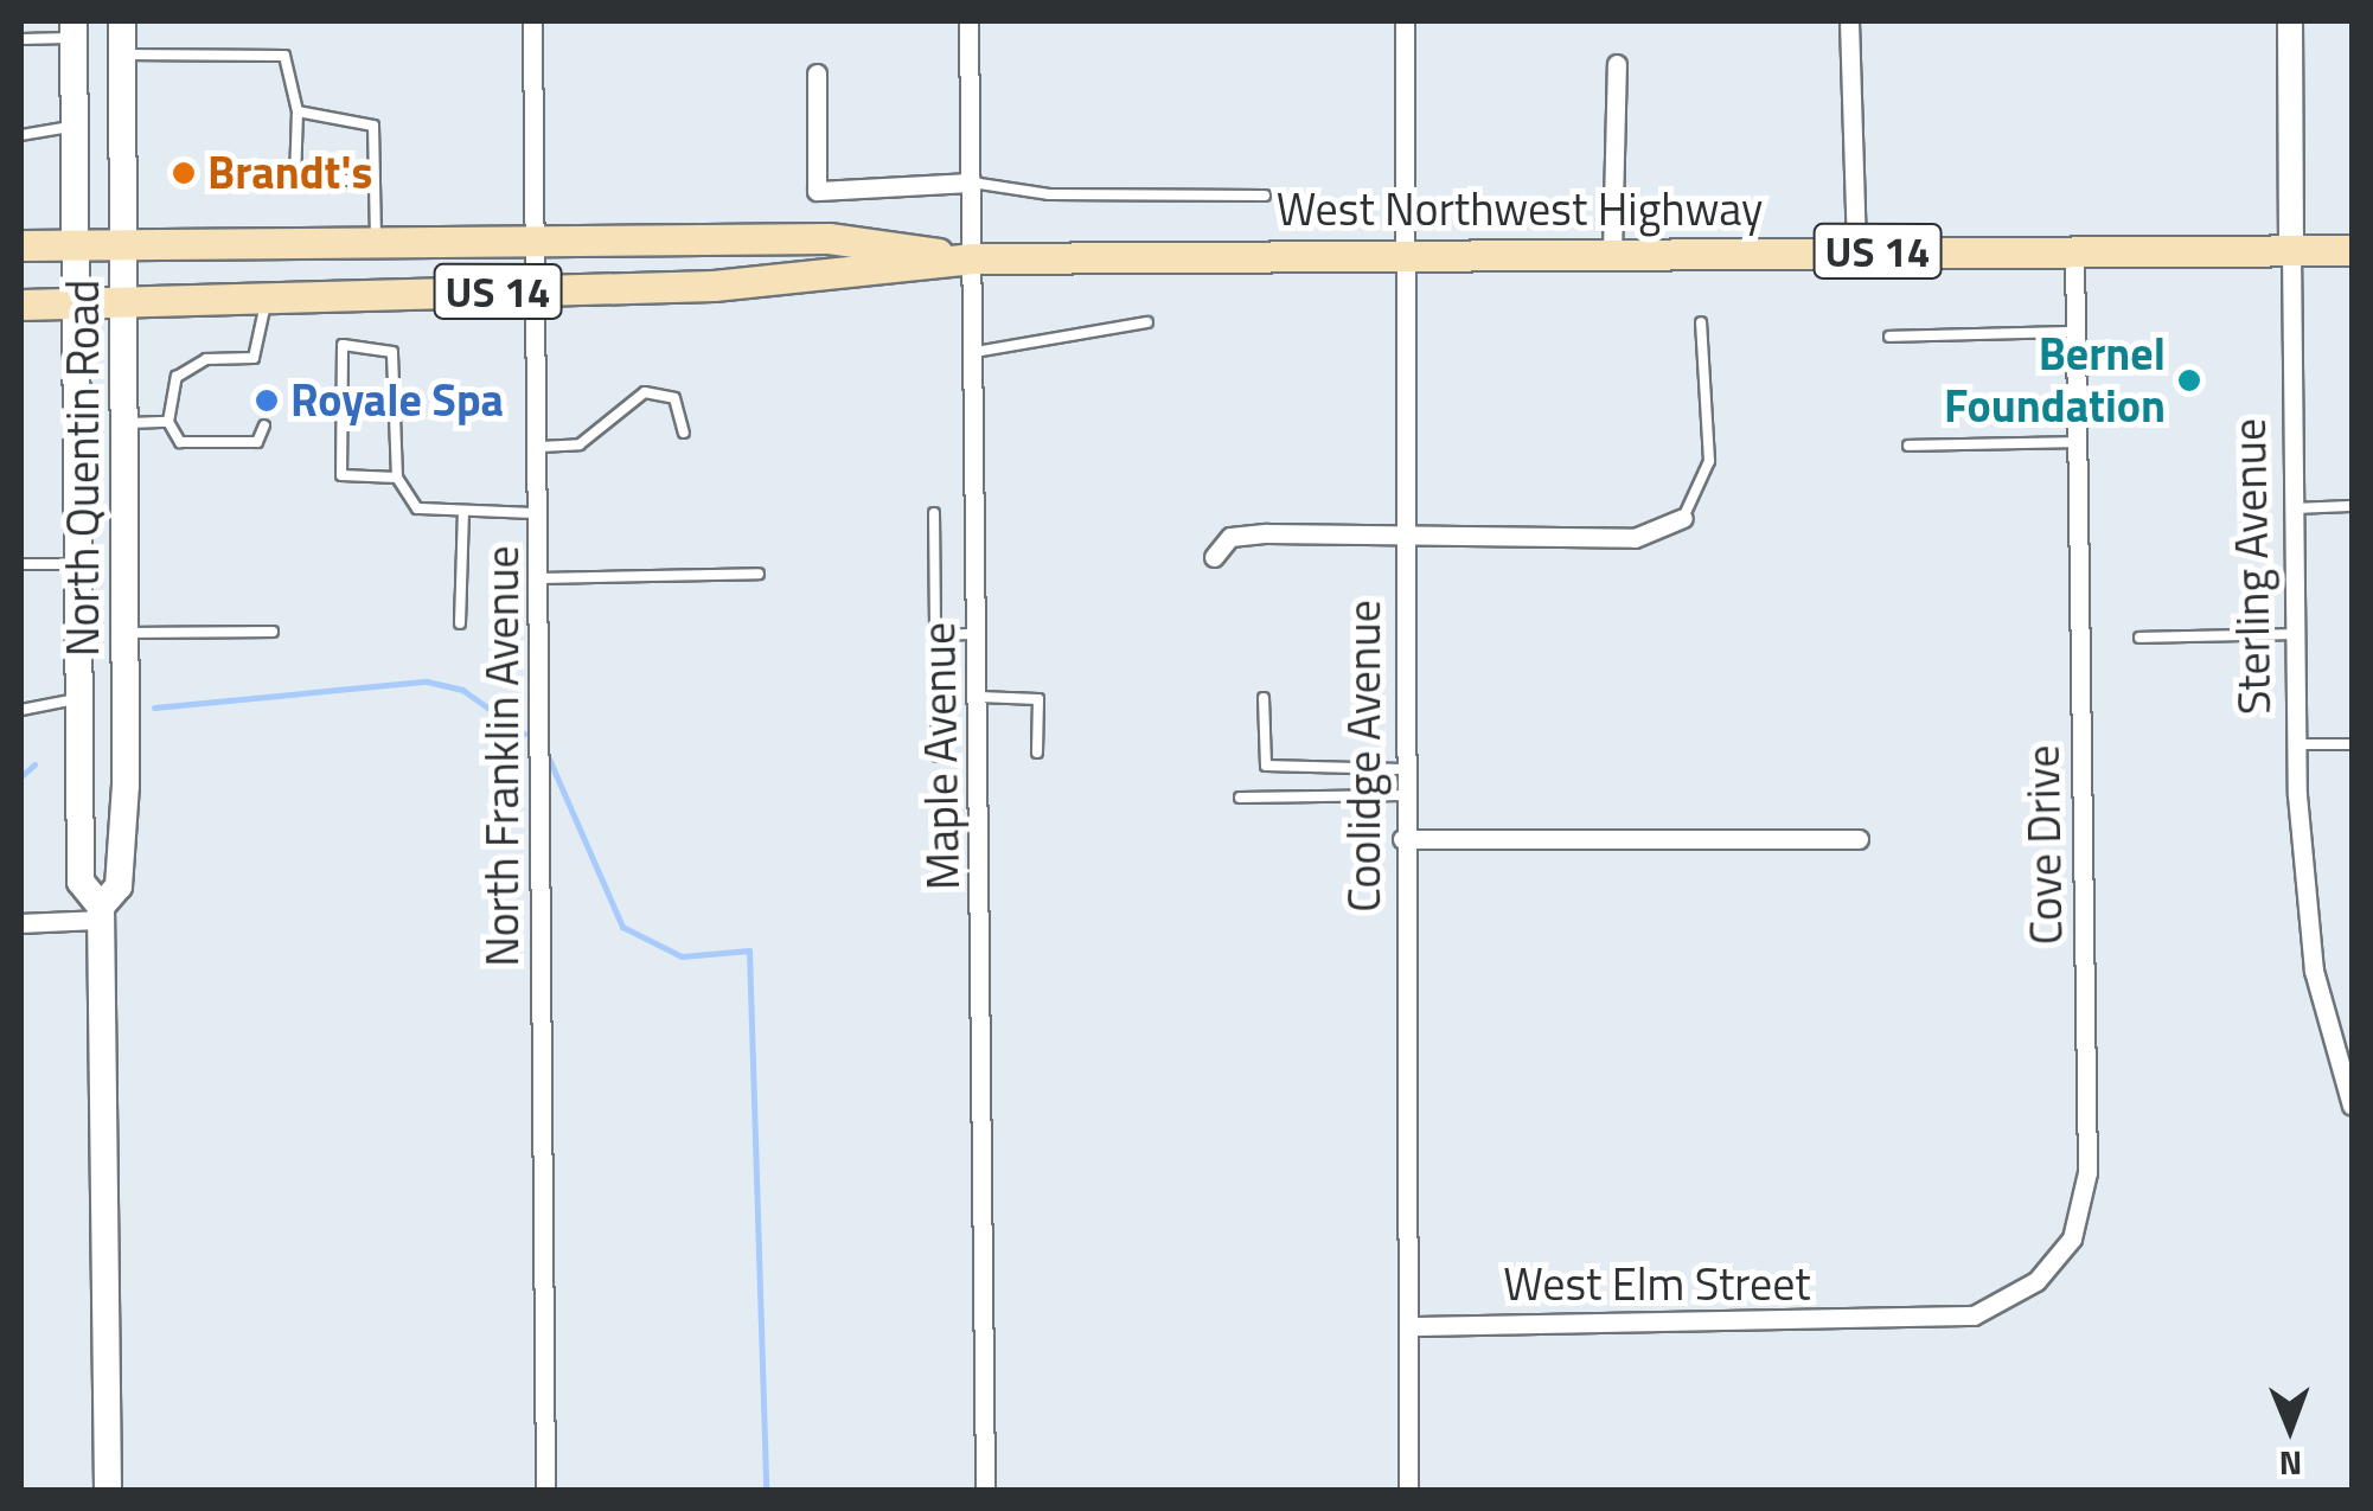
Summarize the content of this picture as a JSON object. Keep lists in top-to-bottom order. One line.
{"streets":{"main road":["West Northwest Highway","US 14","North Quentin Road"],"street":["Sterling Avenue","North Franklin Avenue","Maple Avenue","Coolidge Avenue","Cove Drive","West Elm Street"]},"crossings":[["West Northwest Highway","North Quentin Road"],["West Northwest Highway","Sterling Avenue"],["West Northwest Highway","North Franklin Avenue"],["West Northwest Highway","Maple Avenue"],["West Northwest Highway","Coolidge Avenue"],["West Northwest Highway","Cove Drive"],["Coolidge Avenue","West Elm Street"],["Cove Drive","West Elm Street"]],"places":["Brandt's","Bernel Foundation","Royale Spa"],"north":"bottom"}
